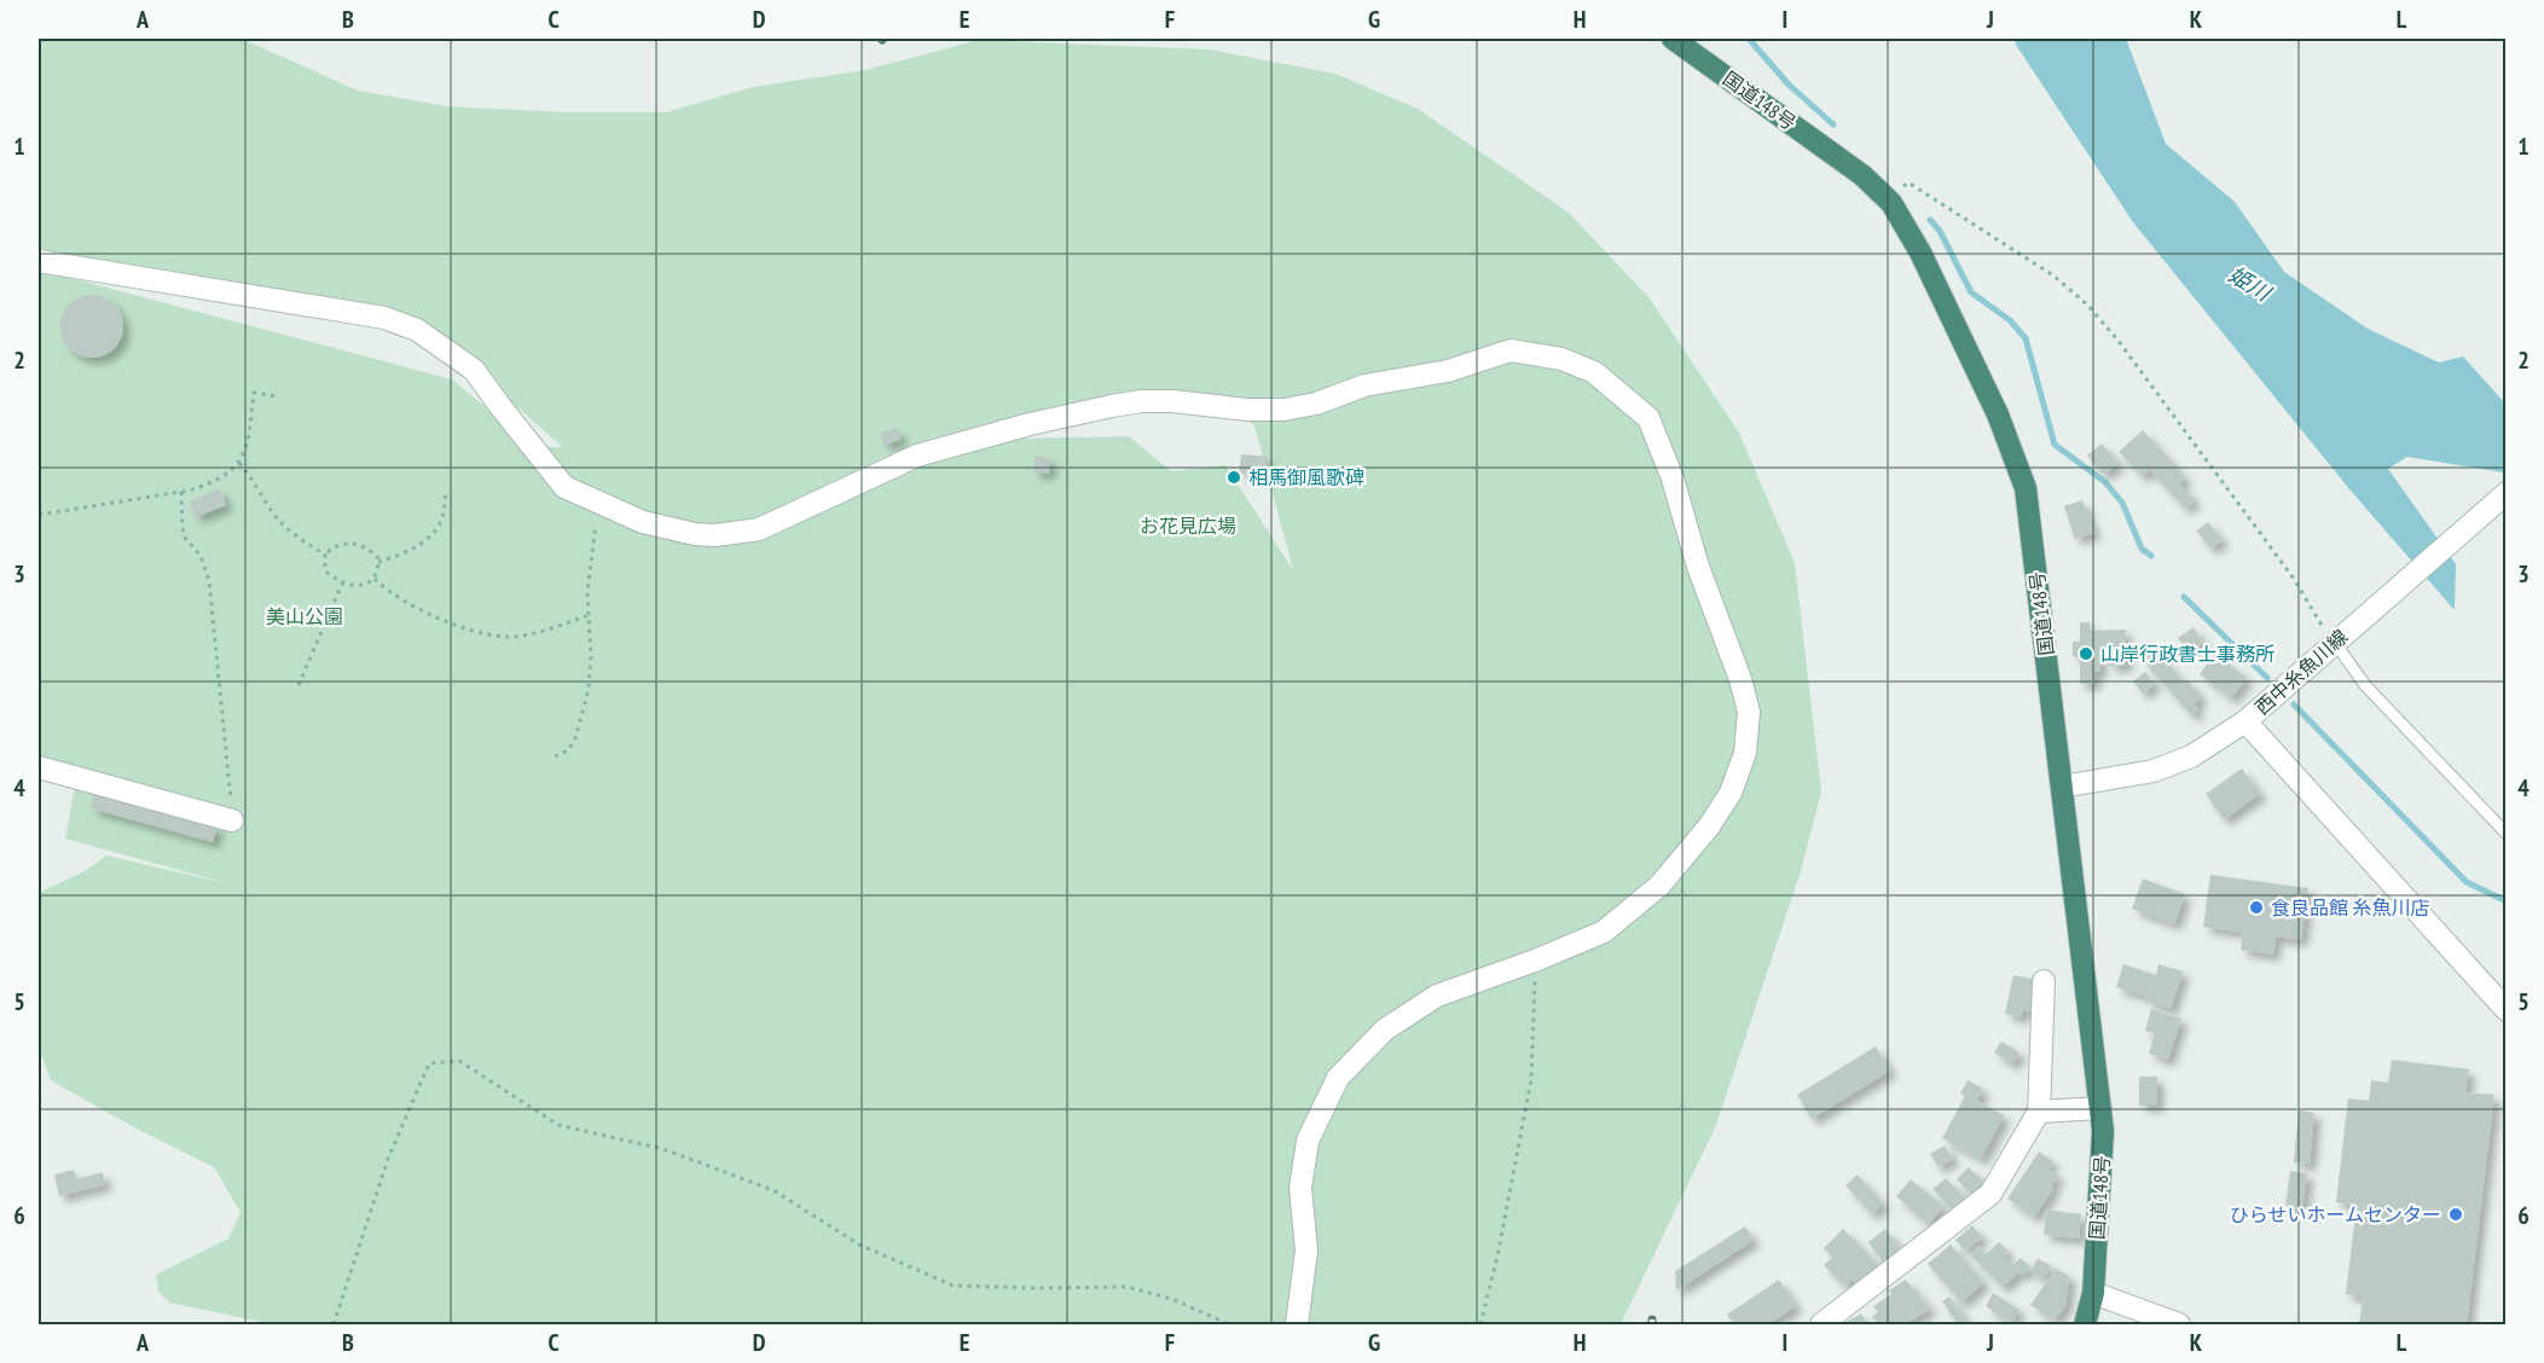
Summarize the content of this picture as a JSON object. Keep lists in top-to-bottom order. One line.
{"streets":{"highway":["国道148号"],"street":["西中糸魚川線"]},"crossings":[["国道148号","西中糸魚川線"]],"water":["姫川"],"parks":["お花見広場","美山公園"],"places":["相馬御風歌碑","山岸行政書士事務所","食良品館 糸魚川店","ひらせいホームセンター"],"grid":{"columns":["A","B","C","D","E","F","G","H","I","J","K","L"],"rows":["1","2","3","4","5","6"]}}
